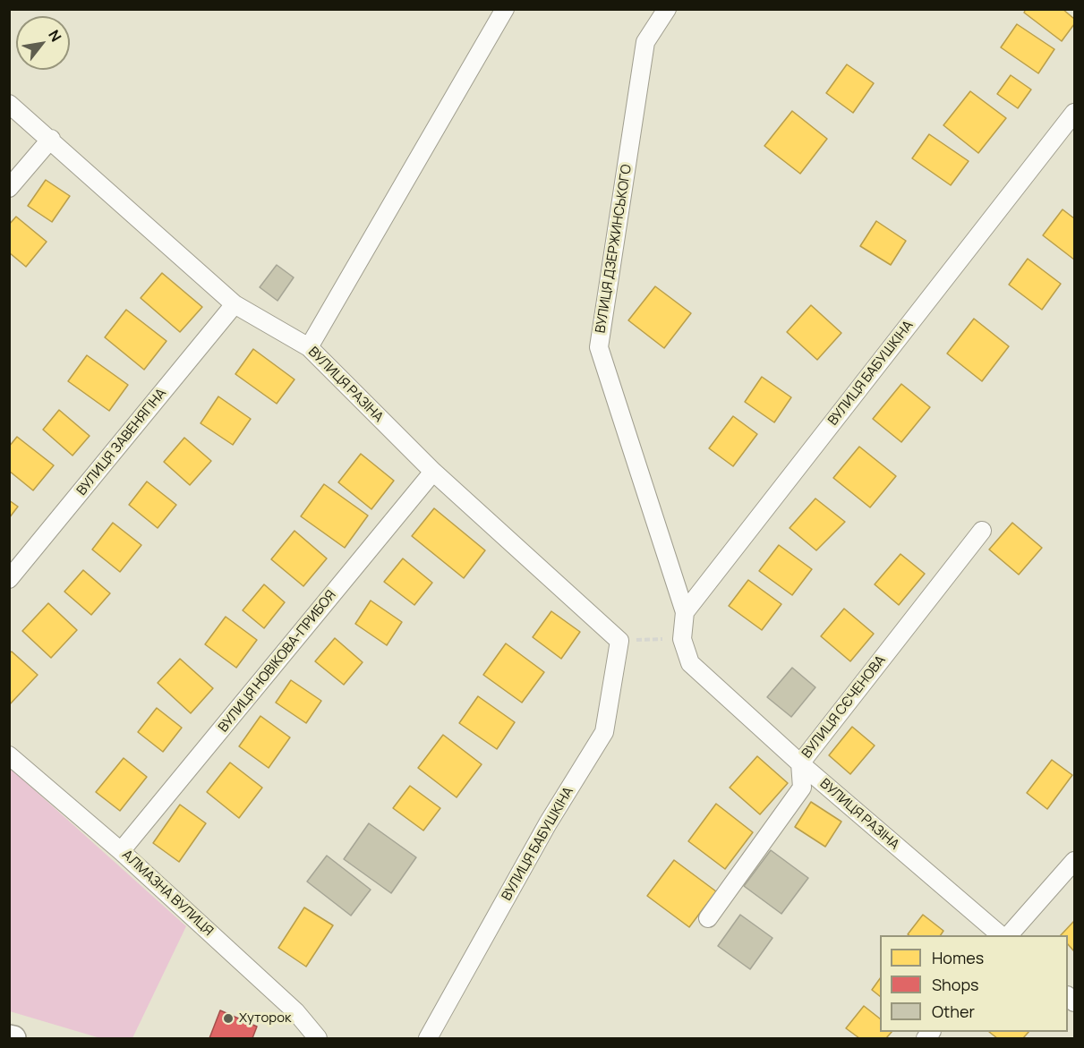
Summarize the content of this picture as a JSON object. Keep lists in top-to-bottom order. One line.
{"streets":{"street":["ВУЛИЦЯ ДЗЕРЖИНСЬКОГО","ВУЛИЦЯ БАБУШКІНА","ВУЛИЦЯ РАЗІНА","ВУЛИЦЯ ЗАВЕНЯГІНА","ВУЛИЦЯ НОВІКОВА-ПРИБОЯ","ВУЛИЦЯ СЄЧЕНОВА","АЛМАЗНА ВУЛИЦЯ"]},"crossings":[["ВУЛИЦЯ ДЗЕРЖИНСЬКОГО","ВУЛИЦЯ БАБУШКІНА"],["ВУЛИЦЯ БАБУШКІНА","ВУЛИЦЯ РАЗІНА"],["ВУЛИЦЯ РАЗІНА","ВУЛИЦЯ ЗАВЕНЯГІНА"],["ВУЛИЦЯ РАЗІНА","ВУЛИЦЯ НОВІКОВА-ПРИБОЯ"],["ВУЛИЦЯ РАЗІНА","ВУЛИЦЯ СЄЧЕНОВА"],["ВУЛИЦЯ НОВІКОВА-ПРИБОЯ","АЛМАЗНА ВУЛИЦЯ"]],"places":["Хуторок"],"legend":["Homes","Shops","Other"],"north":"top right"}
